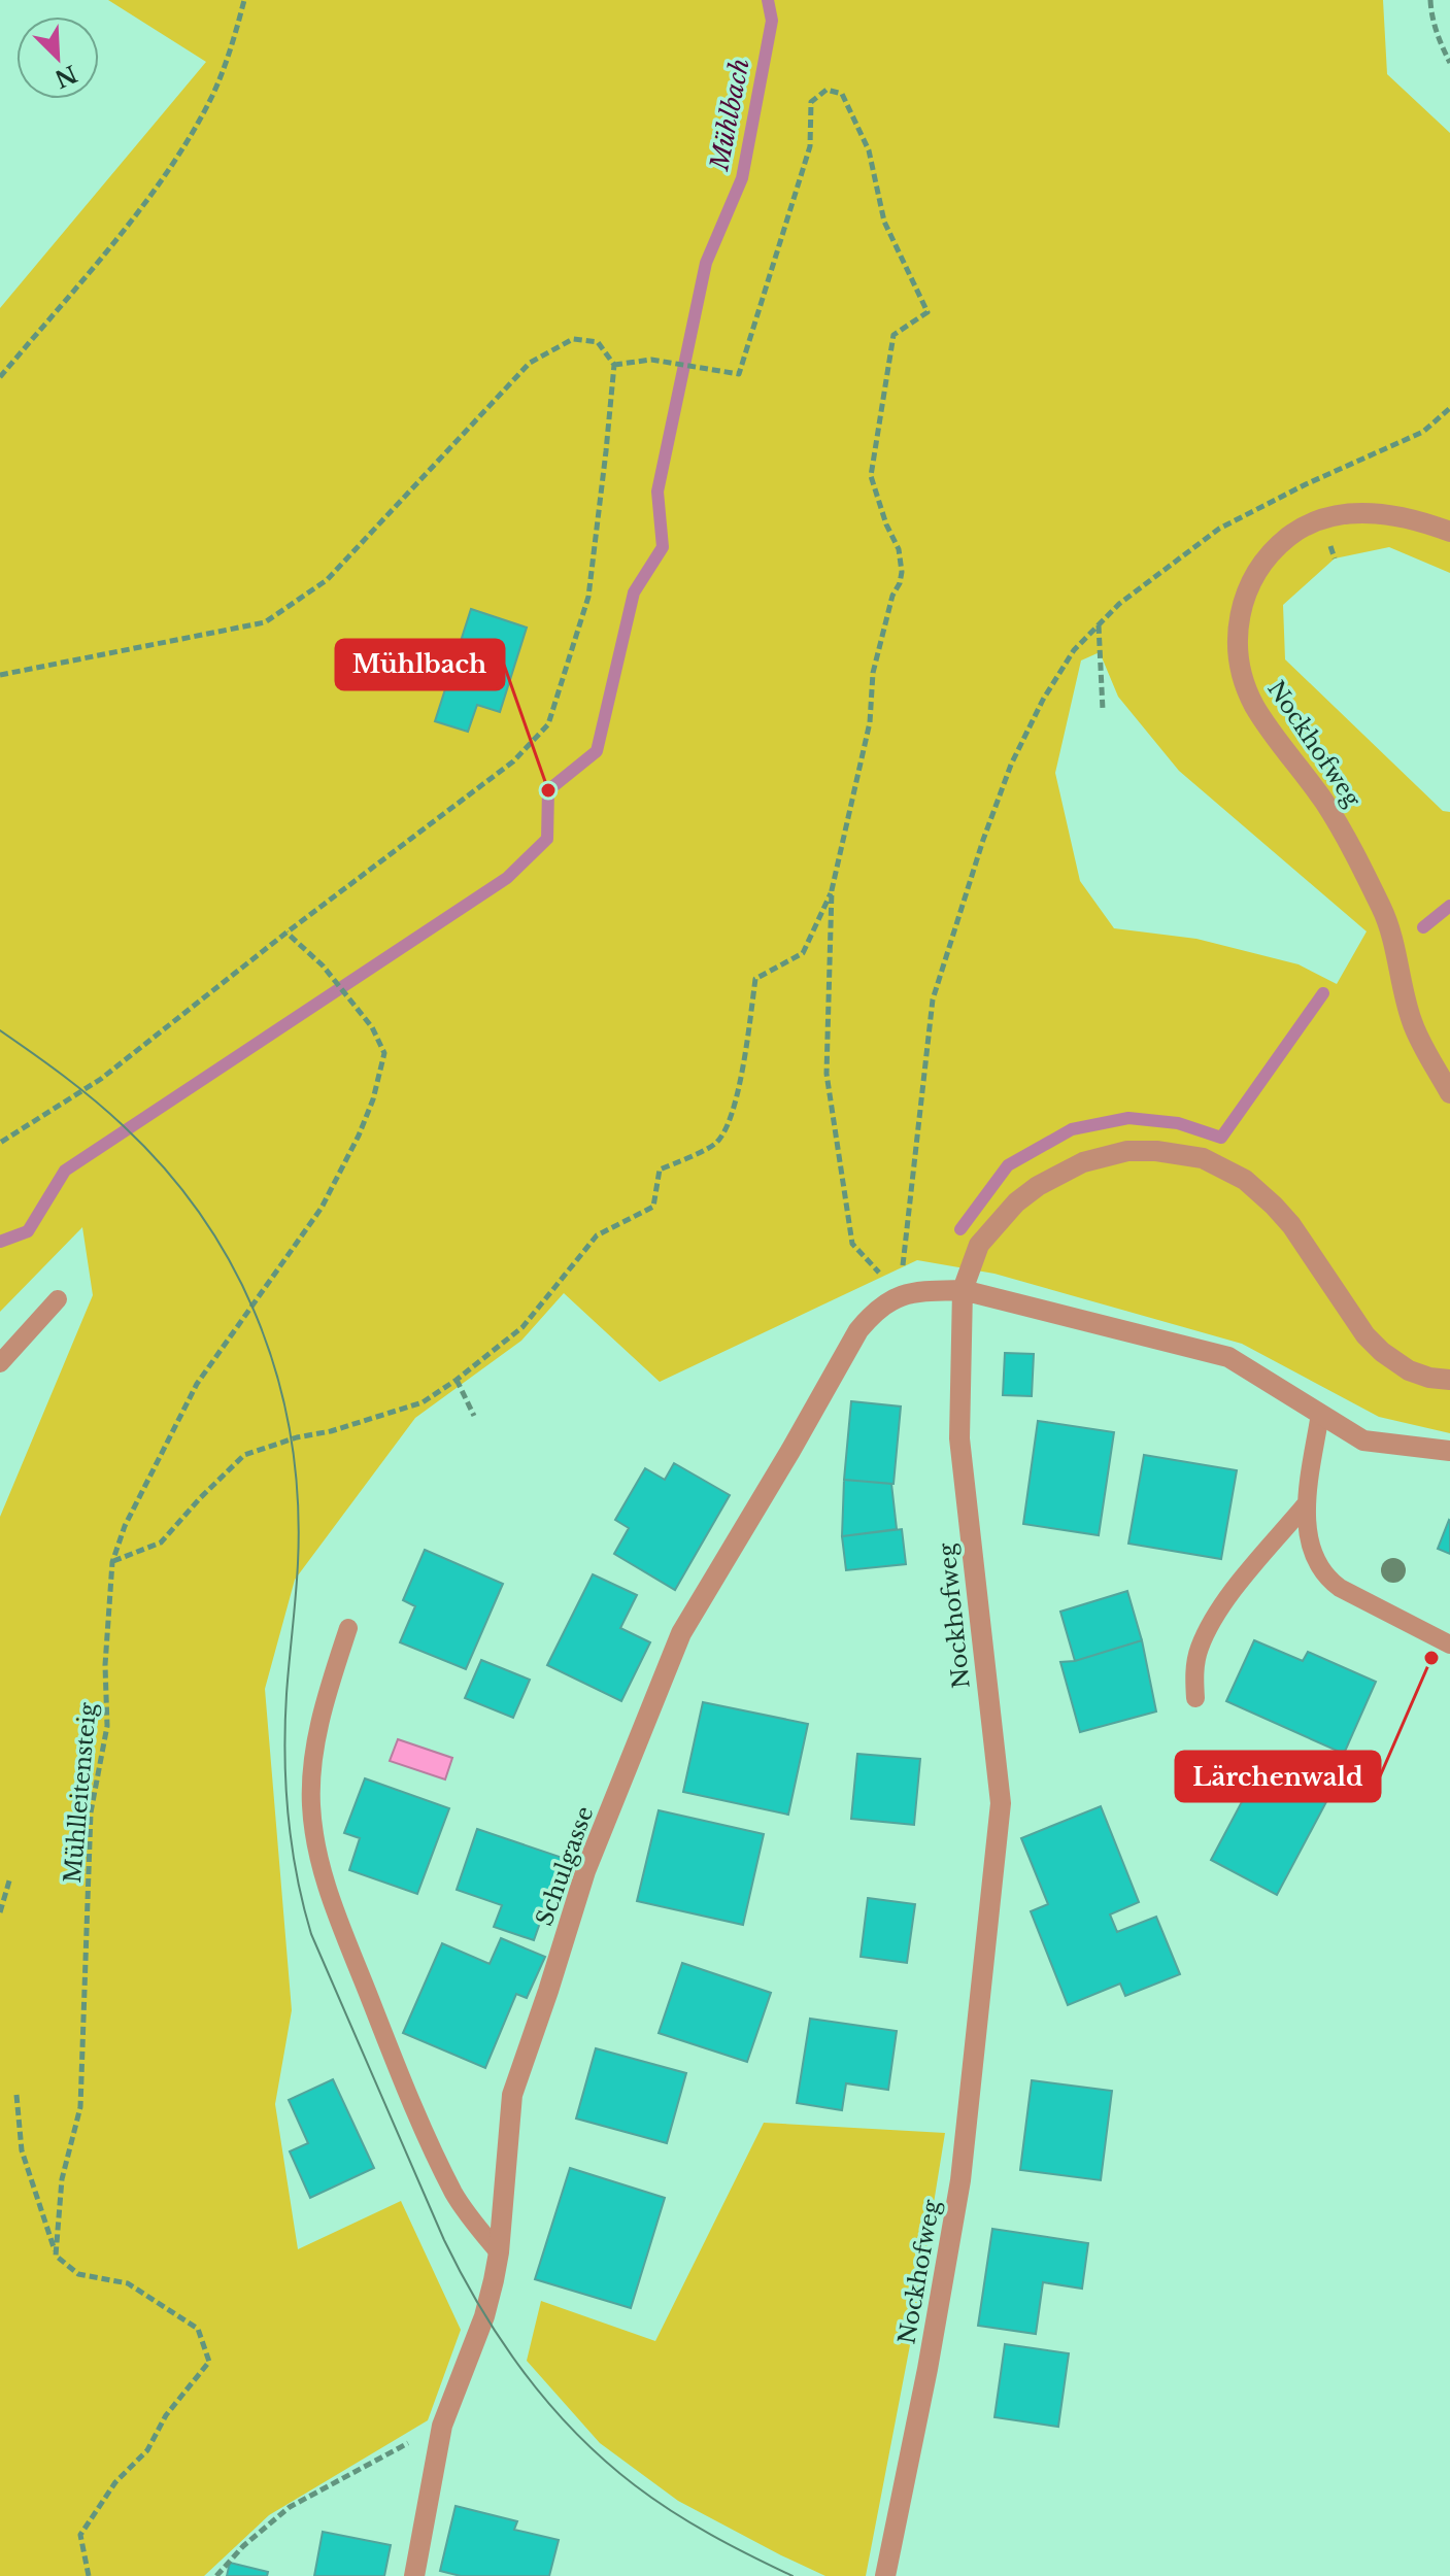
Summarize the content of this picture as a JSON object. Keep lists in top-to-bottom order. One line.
{"streets":{"street":["Nockhofweg","Schulgasse"],"path":["Mühlleitensteig"]},"crossings":[["Nockhofweg","Schulgasse"]],"water":["Mühlbach"],"places":["Mühlbach","Lärchenwald"],"north":"bottom right"}
